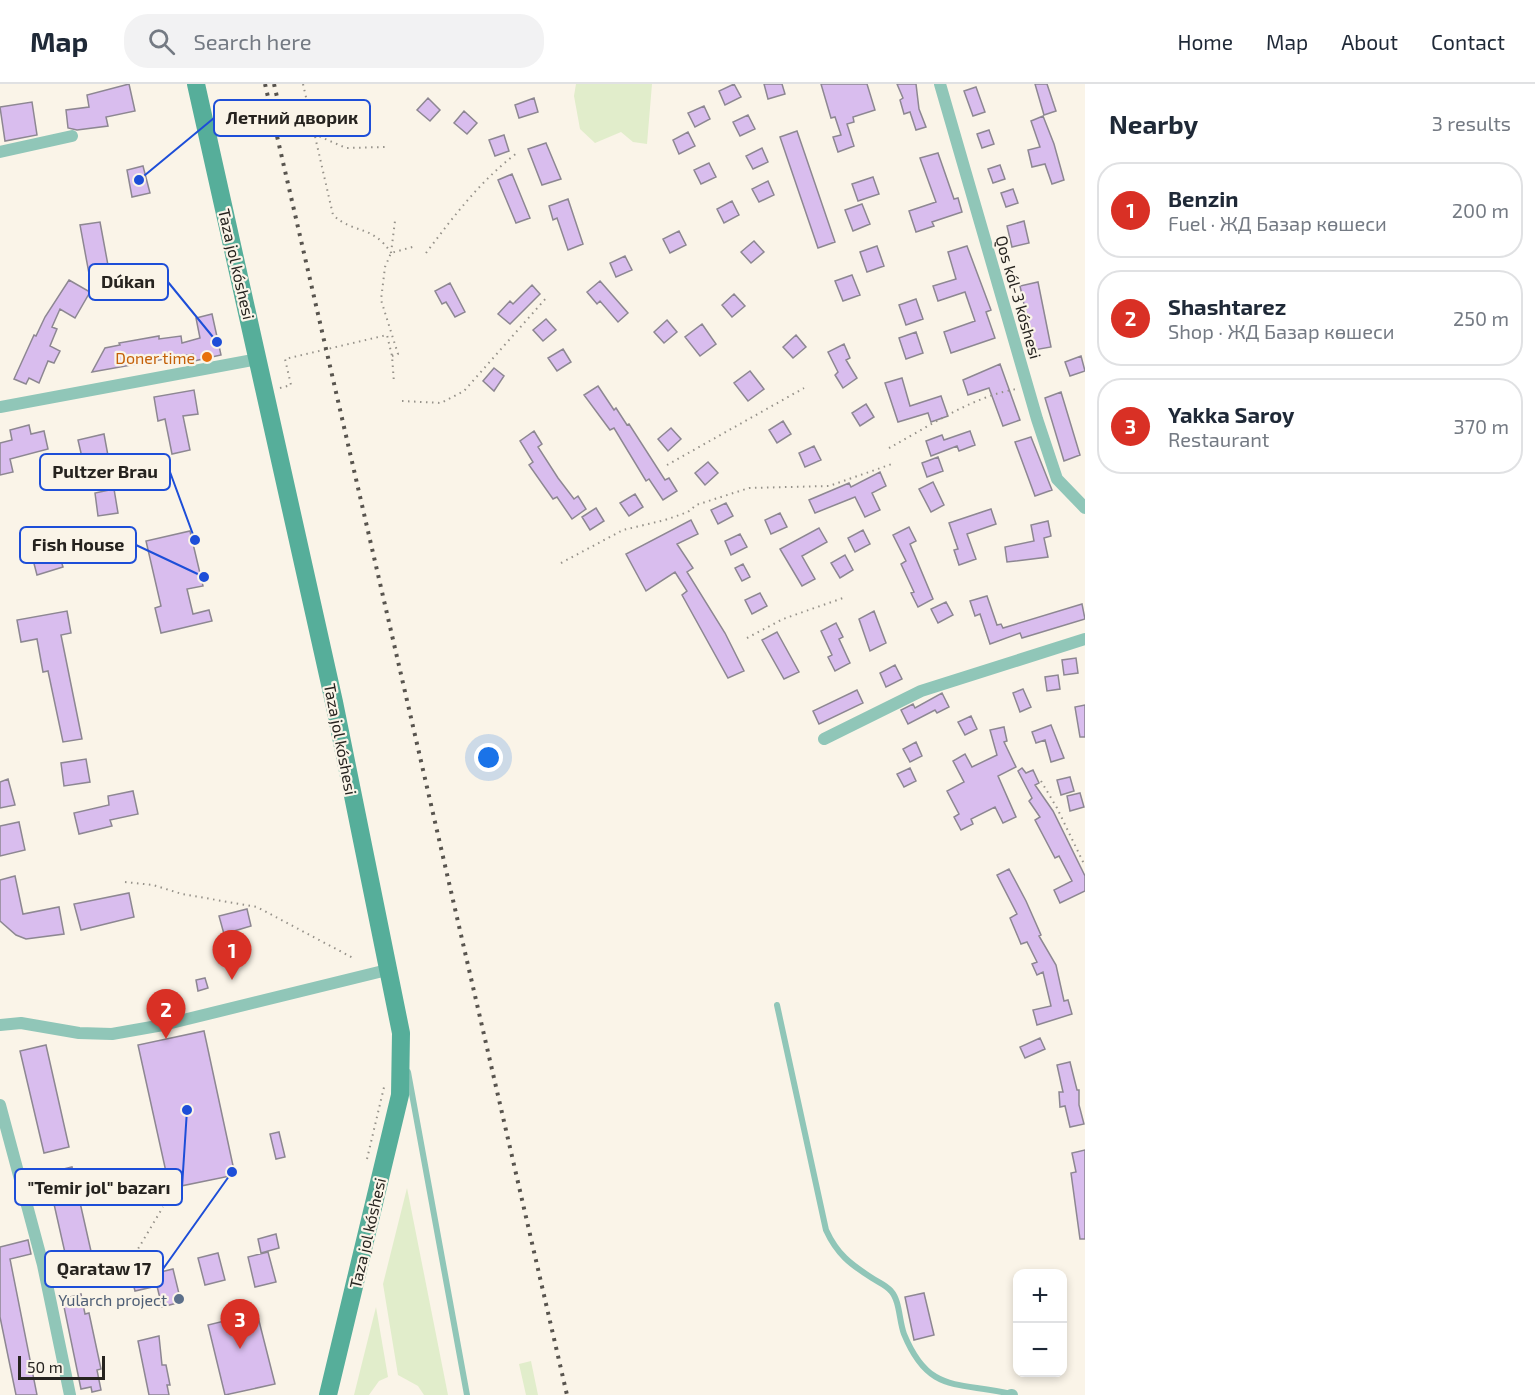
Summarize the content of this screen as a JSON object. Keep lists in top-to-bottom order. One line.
{"streets":{"main road":["Taza jol kóshesi"],"street":["Qos kól-3 kóshesi"]},"places":["Летний дворик","Dúkan","Doner time","Pultzer Brau","Fish House","\"Temir jol\" bazarı","Qarataw 17","Yularch project"],"scale_bar":"50 m","page":{"header":"Map","search":"Search here","nav":["Home","Map","About","Contact"],"heading":["Nearby","3 results"],"list":[{"mark":"1","name":"Benzin","note":"Fuel · ЖД Базар көшеси","value":"200 m"},{"mark":"2","name":"Shashtarez","note":"Shop · ЖД Базар көшеси","value":"250 m"},{"mark":"3","name":"Yakka Saroy","note":"Restaurant","value":"370 m"}],"pins":["1","2","3"],"map_buttons":["+","−"],"scale":"50 m"}}
